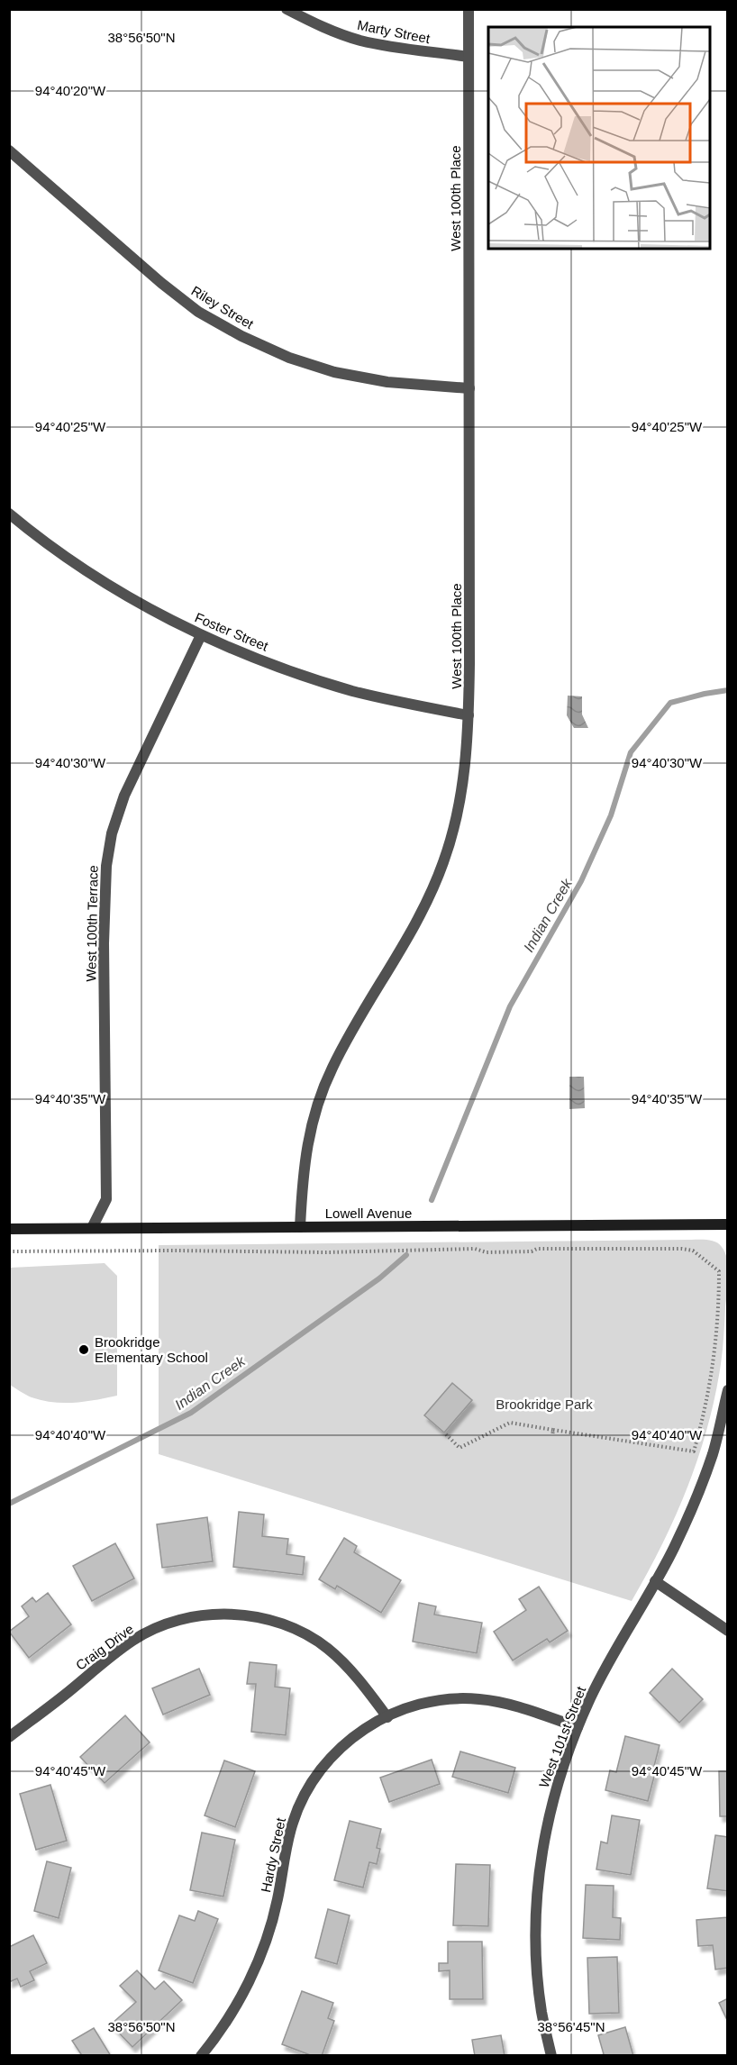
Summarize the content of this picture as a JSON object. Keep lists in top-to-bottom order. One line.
{"streets":{"street":["Marty Street","West 100th Place","Riley Street","Foster Street","West 100th Terrace","Lowell Avenue","Craig Drive","West 101st Street","Hardy Street"]},"crossings":[["Marty Street","West 100th Place"],["West 100th Place","Riley Street"],["West 100th Place","Foster Street"],["West 100th Place","Lowell Avenue"],["Foster Street","West 100th Terrace"],["West 100th Terrace","Lowell Avenue"],["Craig Drive","Hardy Street"],["West 101st Street","Hardy Street"]],"water":["Indian Creek"],"parks":["Brookridge Park"],"places":["Brookridge Elementary School"],"coordinates":["38°56'50\"N","94°40'20\"W","94°40'25\"W","94°40'30\"W","94°40'35\"W","94°40'40\"W","94°40'45\"W","38°56'45\"N"]}
